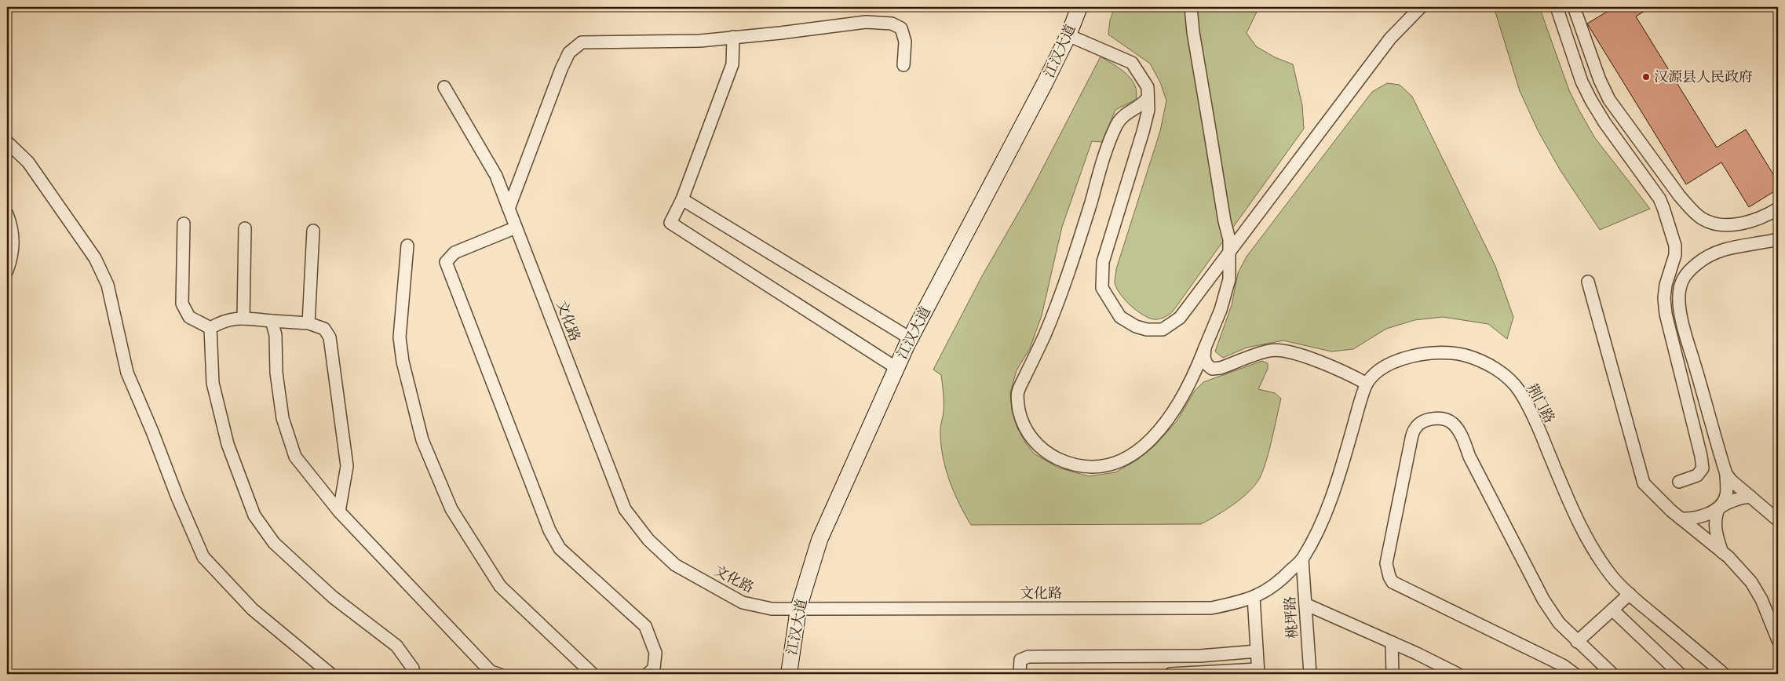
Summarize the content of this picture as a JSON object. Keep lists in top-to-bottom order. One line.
{"streets":{"main road":["江汉大道"],"street":["文化路","荆门路","桃坪路"]},"crossings":[["江汉大道","文化路"],["文化路","荆门路"],["文化路","桃坪路"],["荆门路","桃坪路"]],"places":["汉源县人民政府"]}
